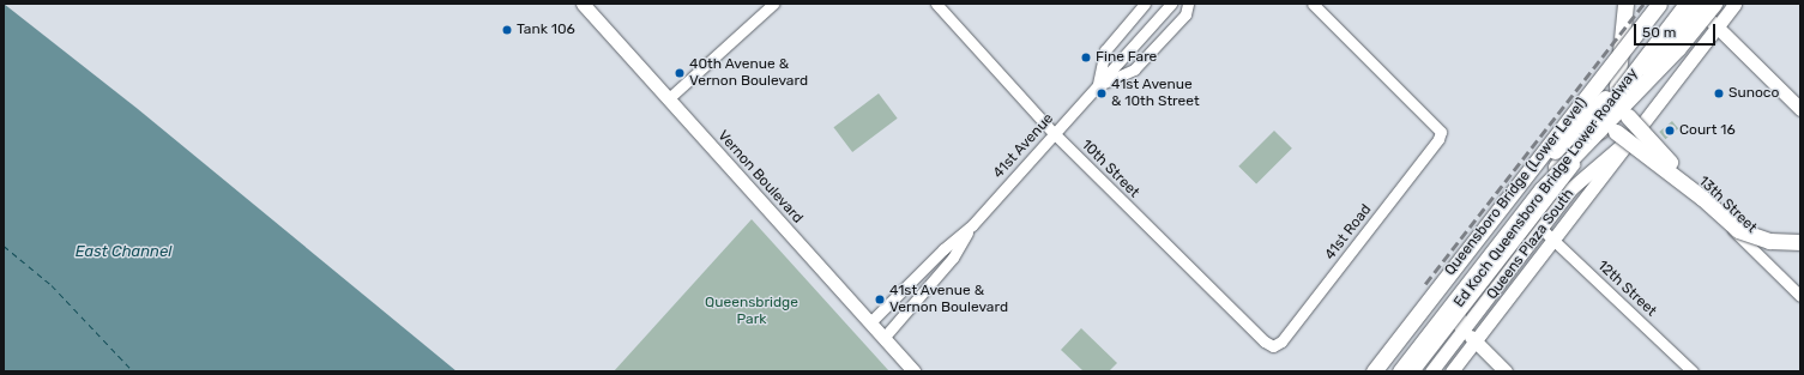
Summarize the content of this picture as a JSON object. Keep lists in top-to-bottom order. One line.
{"streets":{"highway":["Queensboro Bridge (Lower Level)","Ed Koch Queensboro Bridge Lower Roadway"],"main road":["Vernon Boulevard","Queens Plaza South"],"street":["41st Avenue","10th Street","13th Street","41st Road","12th Street"]},"crossings":[["41st Avenue","10th Street"],["41st Avenue","Vernon Boulevard"],["10th Street","41st Road"],["13th Street","Queens Plaza South"],["Queens Plaza South","12th Street"]],"water":["East Channel"],"parks":["Queensbridge Park"],"places":["Tank 106","Fine Fare","40th Avenue & Vernon Boulevard","41st Avenue & 10th Street","Sunoco","Court 16","41st Avenue & Vernon Boulevard"],"scale_bar":"50 m"}
